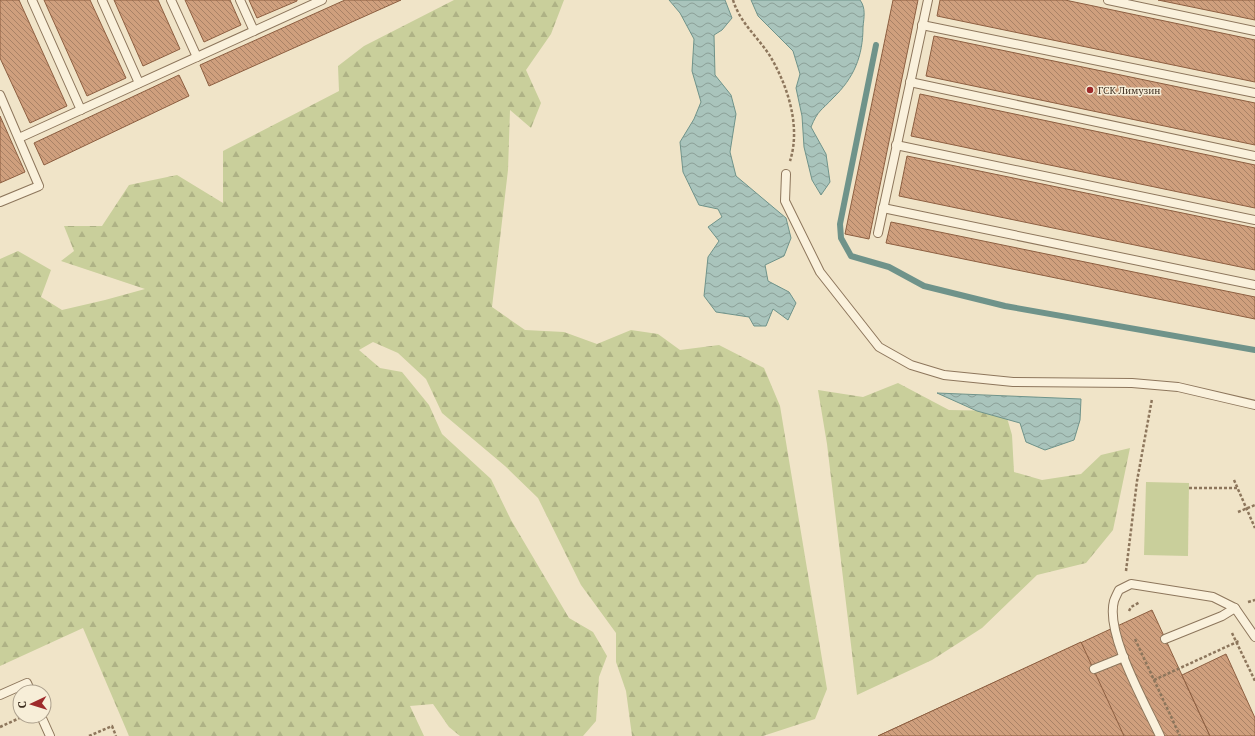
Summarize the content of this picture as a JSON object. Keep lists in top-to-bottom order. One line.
{"places":["ГСК Лимузин"],"north":"left"}
